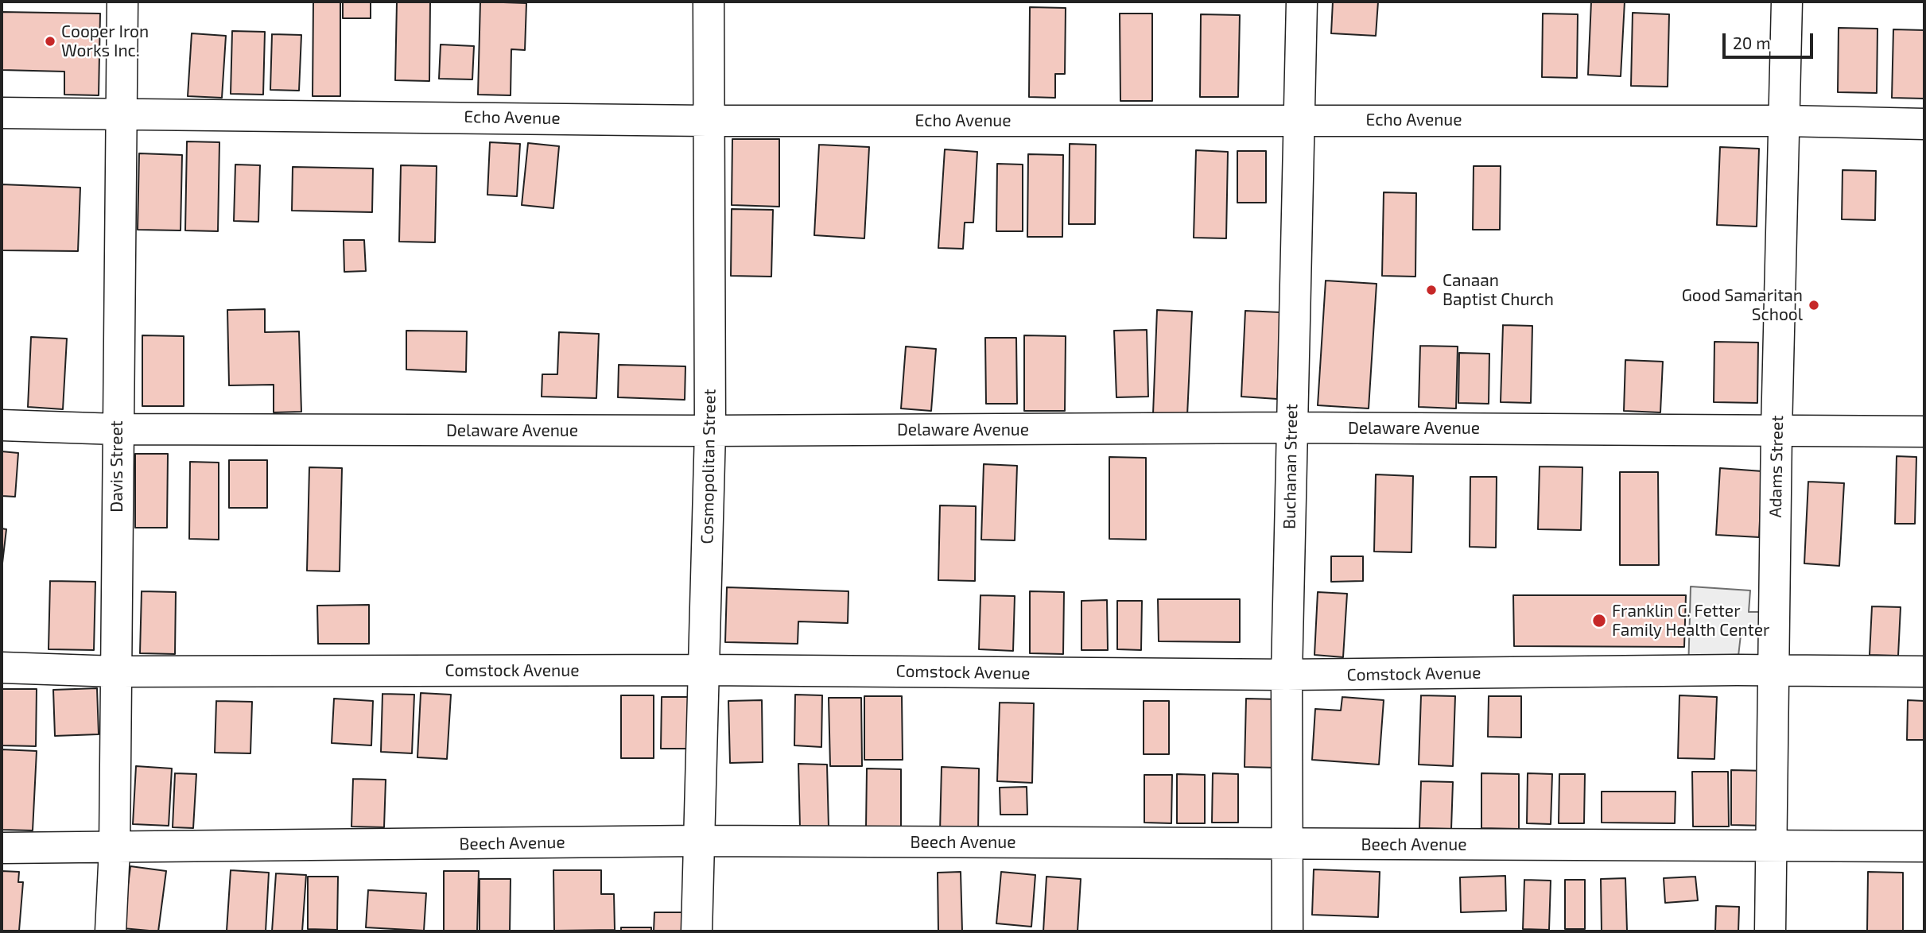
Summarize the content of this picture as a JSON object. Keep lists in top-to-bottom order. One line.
{"streets":{"street":["Echo Avenue","Delaware Avenue","Davis Street","Cosmopolitan Street","Buchanan Street","Adams Street","Comstock Avenue","Beech Avenue"]},"crossings":[["Echo Avenue","Davis Street"],["Echo Avenue","Cosmopolitan Street"],["Echo Avenue","Buchanan Street"],["Echo Avenue","Adams Street"],["Delaware Avenue","Davis Street"],["Delaware Avenue","Cosmopolitan Street"],["Delaware Avenue","Buchanan Street"],["Delaware Avenue","Adams Street"],["Davis Street","Comstock Avenue"],["Davis Street","Beech Avenue"],["Cosmopolitan Street","Comstock Avenue"],["Cosmopolitan Street","Beech Avenue"],["Buchanan Street","Comstock Avenue"],["Buchanan Street","Beech Avenue"],["Adams Street","Comstock Avenue"],["Adams Street","Beech Avenue"]],"places":["Cooper Iron Works Inc.","Canaan Baptist Church","Good Samaritan School","Franklin C. Fetter Family Health Center"],"scale_bar":"20 m"}
